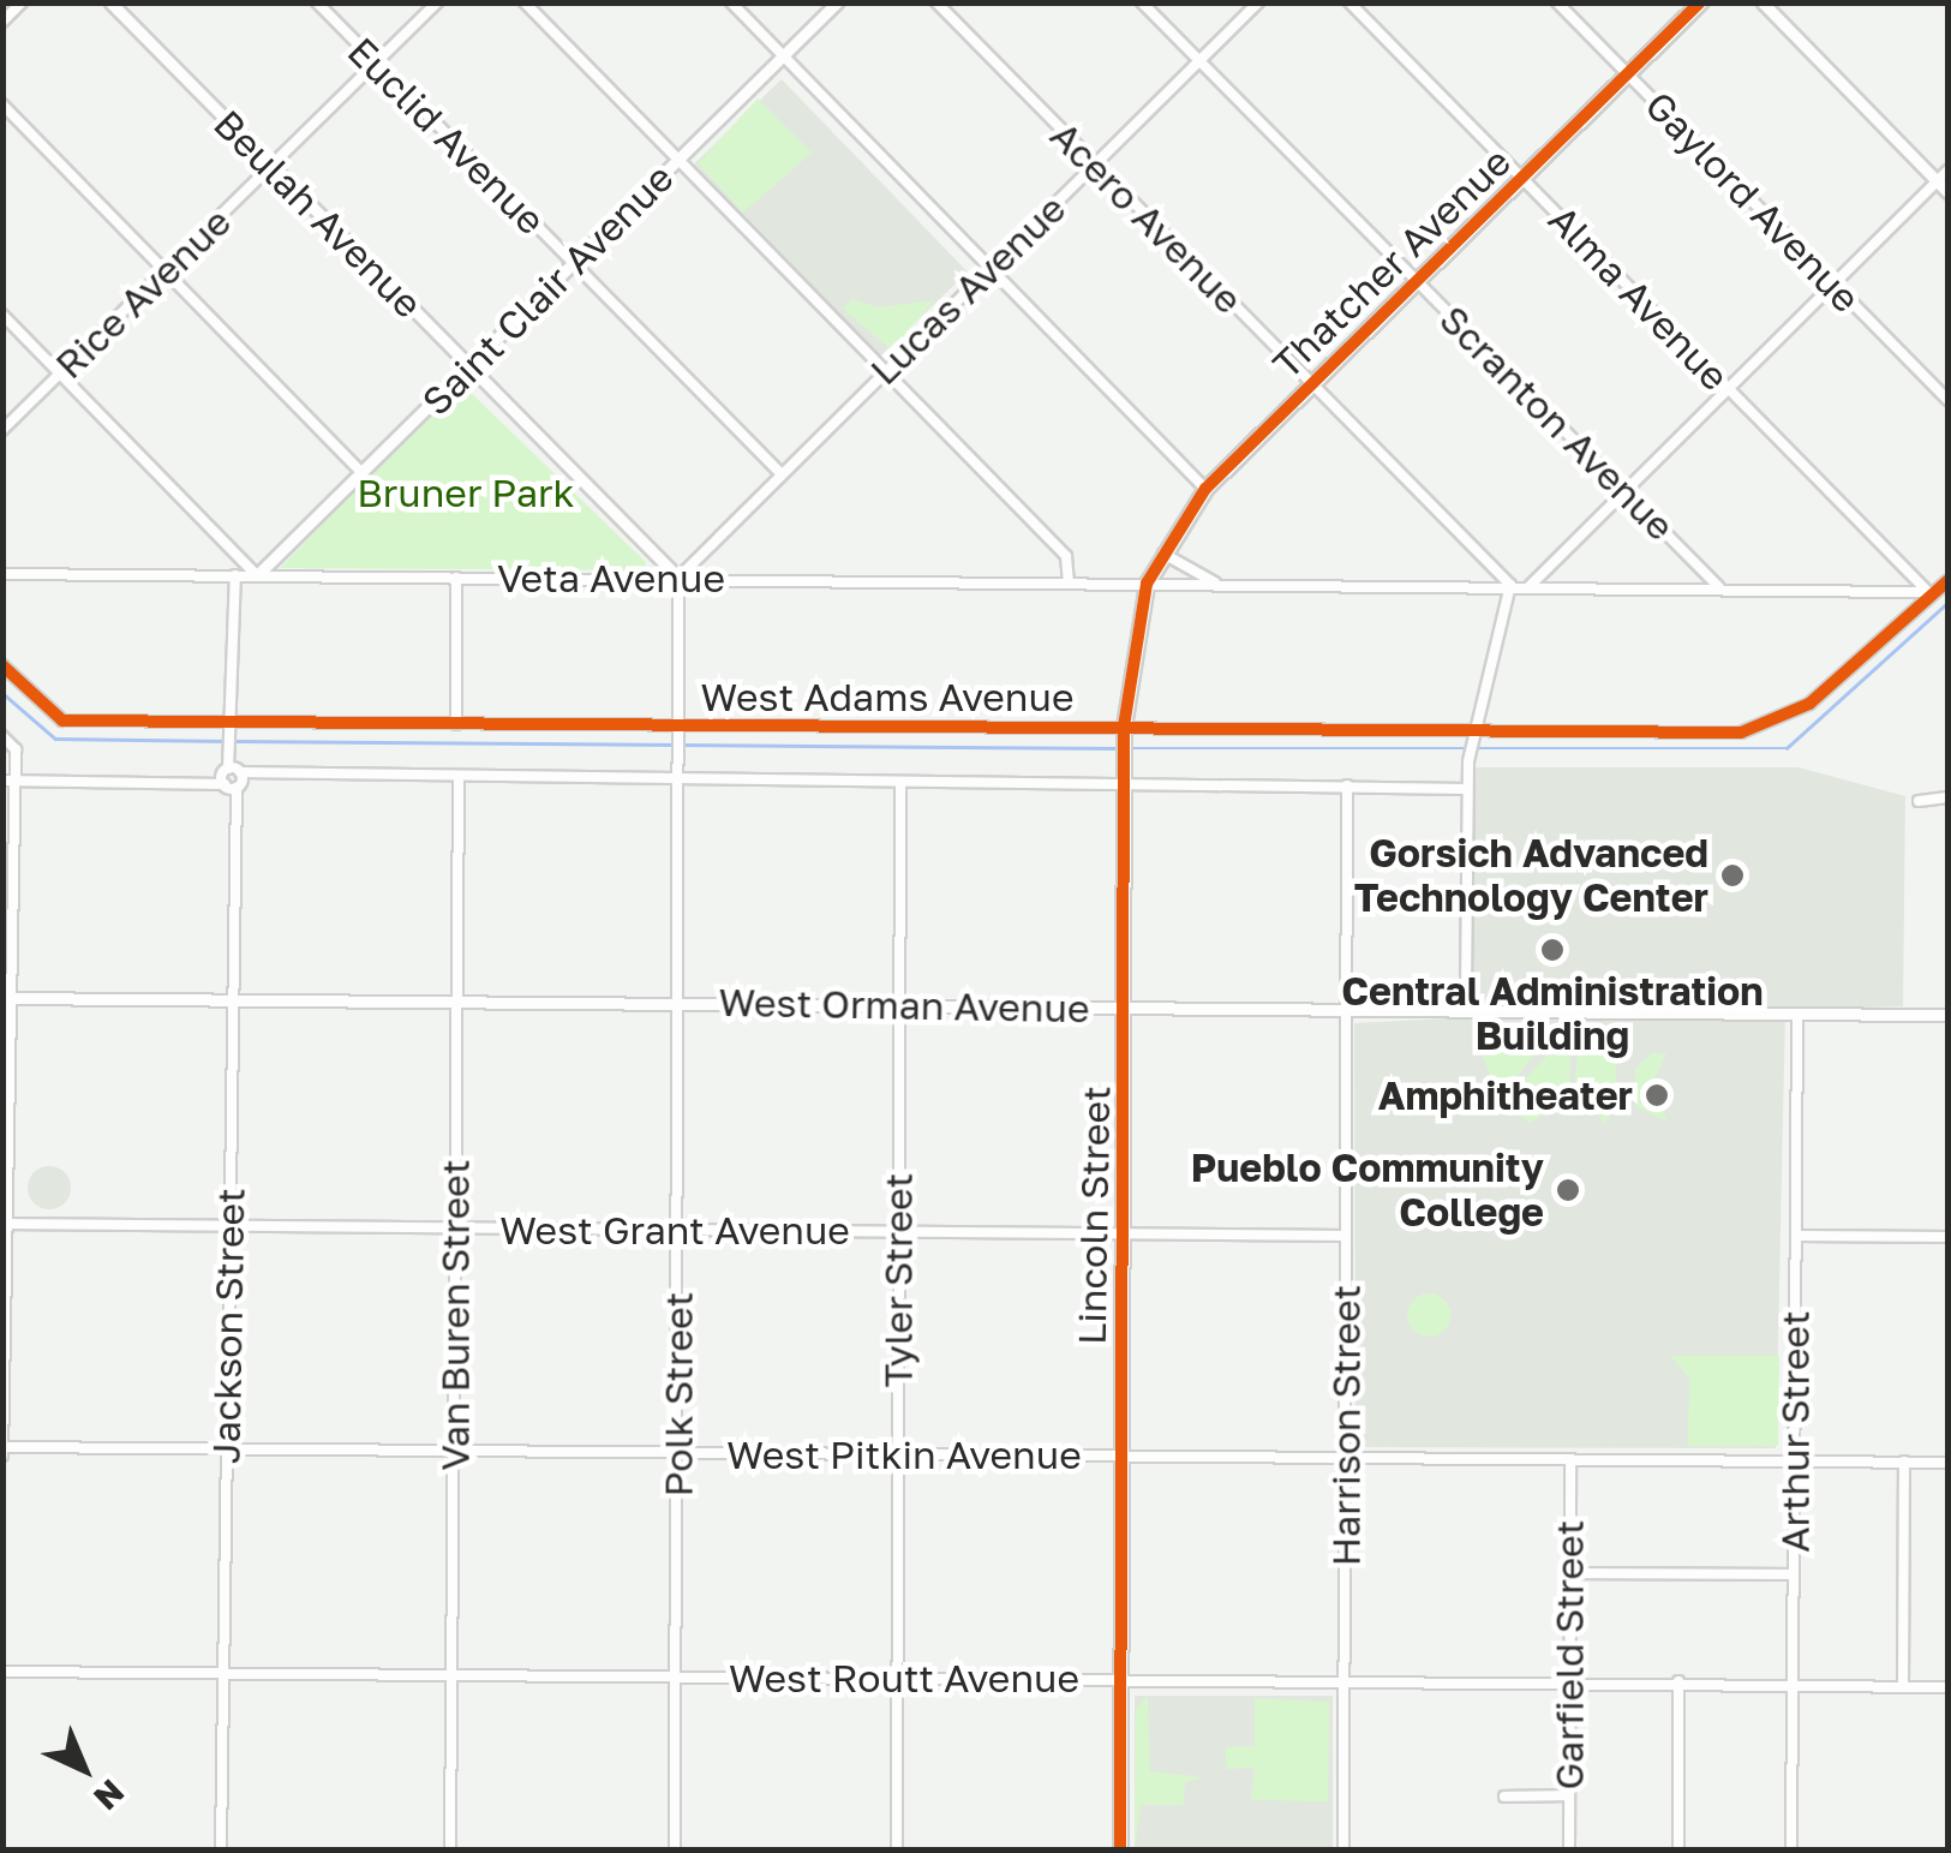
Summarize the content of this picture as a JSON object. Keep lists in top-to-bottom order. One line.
{"streets":{"main road":["Thatcher Avenue","Lincoln Street"],"street":["Euclid Avenue","Gaylord Avenue","Beulah Avenue","Acero Avenue","Saint Clair Avenue","Lucas Avenue","Rice Avenue","Alma Avenue","Scranton Avenue","Veta Avenue","West Adams Avenue","West Orman Avenue","West Grant Avenue","Tyler Street","Van Buren Street","Jackson Street","Polk Street","Harrison Street","Arthur Street","West Pitkin Avenue","Garfield Street","West Routt Avenue"]},"crossings":[["Euclid Avenue","Saint Clair Avenue"],["Euclid Avenue","Lucas Avenue"],["Euclid Avenue","Rice Avenue"],["Gaylord Avenue","Thatcher Avenue"],["Beulah Avenue","Saint Clair Avenue"],["Beulah Avenue","Lucas Avenue"],["Beulah Avenue","Rice Avenue"],["Beulah Avenue","Veta Avenue"],["Beulah Avenue","Polk Street"],["Acero Avenue","Thatcher Avenue"],["Acero Avenue","Lucas Avenue"],["Acero Avenue","Veta Avenue"],["Thatcher Avenue","Alma Avenue"],["Thatcher Avenue","Scranton Avenue"],["Thatcher Avenue","Veta Avenue"],["Thatcher Avenue","Lincoln Street"],["Saint Clair Avenue","Veta Avenue"],["Lucas Avenue","Scranton Avenue"],["Lucas Avenue","Veta Avenue"],["Lucas Avenue","Polk Street"],["Alma Avenue","Veta Avenue"],["Alma Avenue","West Adams Avenue"],["Scranton Avenue","Veta Avenue"],["Veta Avenue","West Adams Avenue"],["Veta Avenue","Lincoln Street"],["Veta Avenue","Jackson Street"],["Veta Avenue","Polk Street"],["West Adams Avenue","Lincoln Street"],["West Adams Avenue","Jackson Street"],["West Adams Avenue","Polk Street"],["West Orman Avenue","Lincoln Street"],["West Orman Avenue","Tyler Street"],["West Orman Avenue","Van Buren Street"],["West Orman Avenue","Jackson Street"],["West Orman Avenue","Polk Street"],["West Orman Avenue","Harrison Street"],["West Orman Avenue","Arthur Street"],["Lincoln Street","West Grant Avenue"],["Lincoln Street","West Pitkin Avenue"],["Lincoln Street","West Routt Avenue"],["West Grant Avenue","Tyler Street"],["West Grant Avenue","Van Buren Street"],["West Grant Avenue","Jackson Street"],["West Grant Avenue","Polk Street"],["West Grant Avenue","Harrison Street"],["Tyler Street","West Pitkin Avenue"],["Tyler Street","West Routt Avenue"],["Van Buren Street","West Pitkin Avenue"],["Van Buren Street","West Routt Avenue"],["Jackson Street","West Pitkin Avenue"],["Jackson Street","West Routt Avenue"],["Polk Street","West Pitkin Avenue"],["Polk Street","West Routt Avenue"],["Harrison Street","West Pitkin Avenue"],["Harrison Street","West Routt Avenue"],["Arthur Street","West Pitkin Avenue"],["Arthur Street","West Routt Avenue"],["West Pitkin Avenue","Garfield Street"],["Garfield Street","West Routt Avenue"]],"parks":["Bruner Park"],"places":["Gorsich Advanced Technology Center","Central Administration Building","Amphitheater","Pueblo Community College"],"north":"bottom right"}
